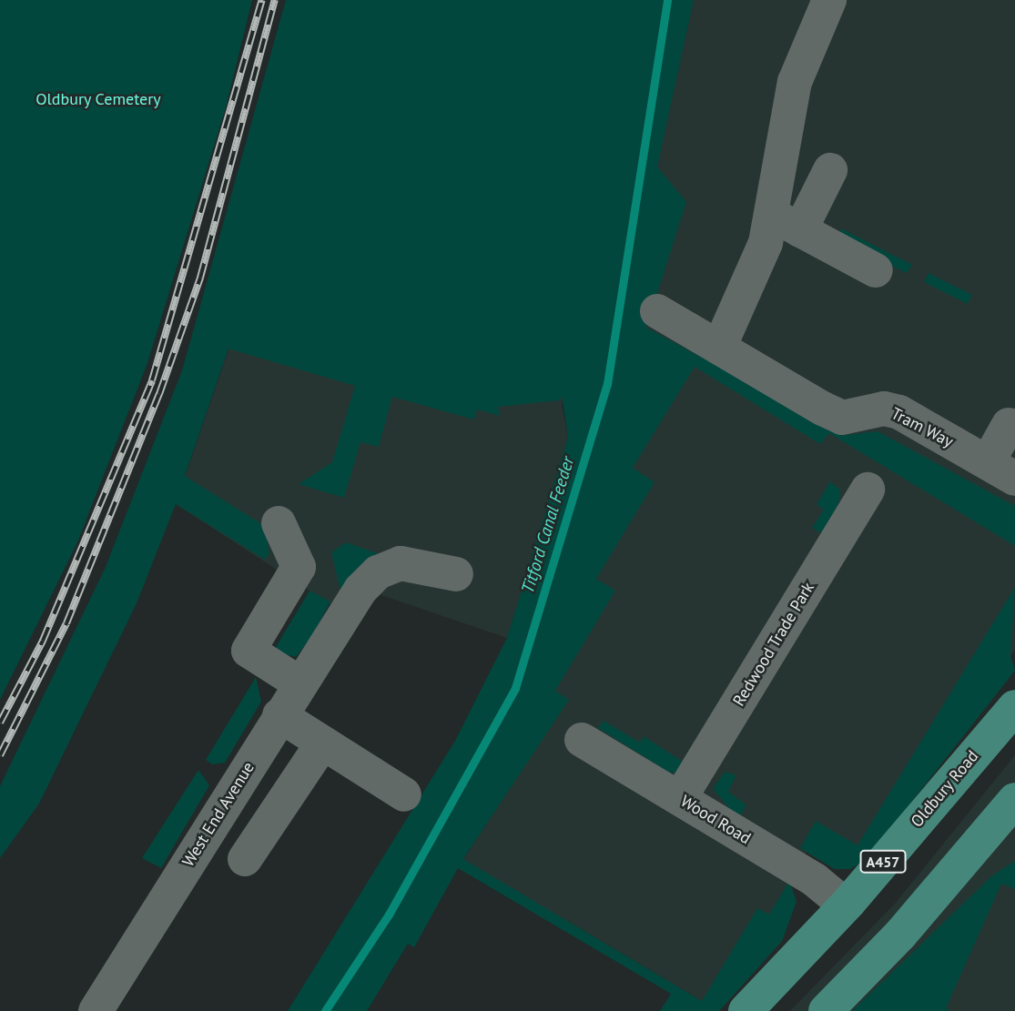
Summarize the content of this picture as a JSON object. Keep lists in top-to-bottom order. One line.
{"streets":{"main road":["Oldbury Road","A457"],"street":["Tram Way","Redwood Trade Park","West End Avenue","Wood Road"]},"crossings":[["Redwood Trade Park","Wood Road"],["Oldbury Road","Wood Road"]],"water":["Titford Canal Feeder"],"parks":["Oldbury Cemetery"]}
